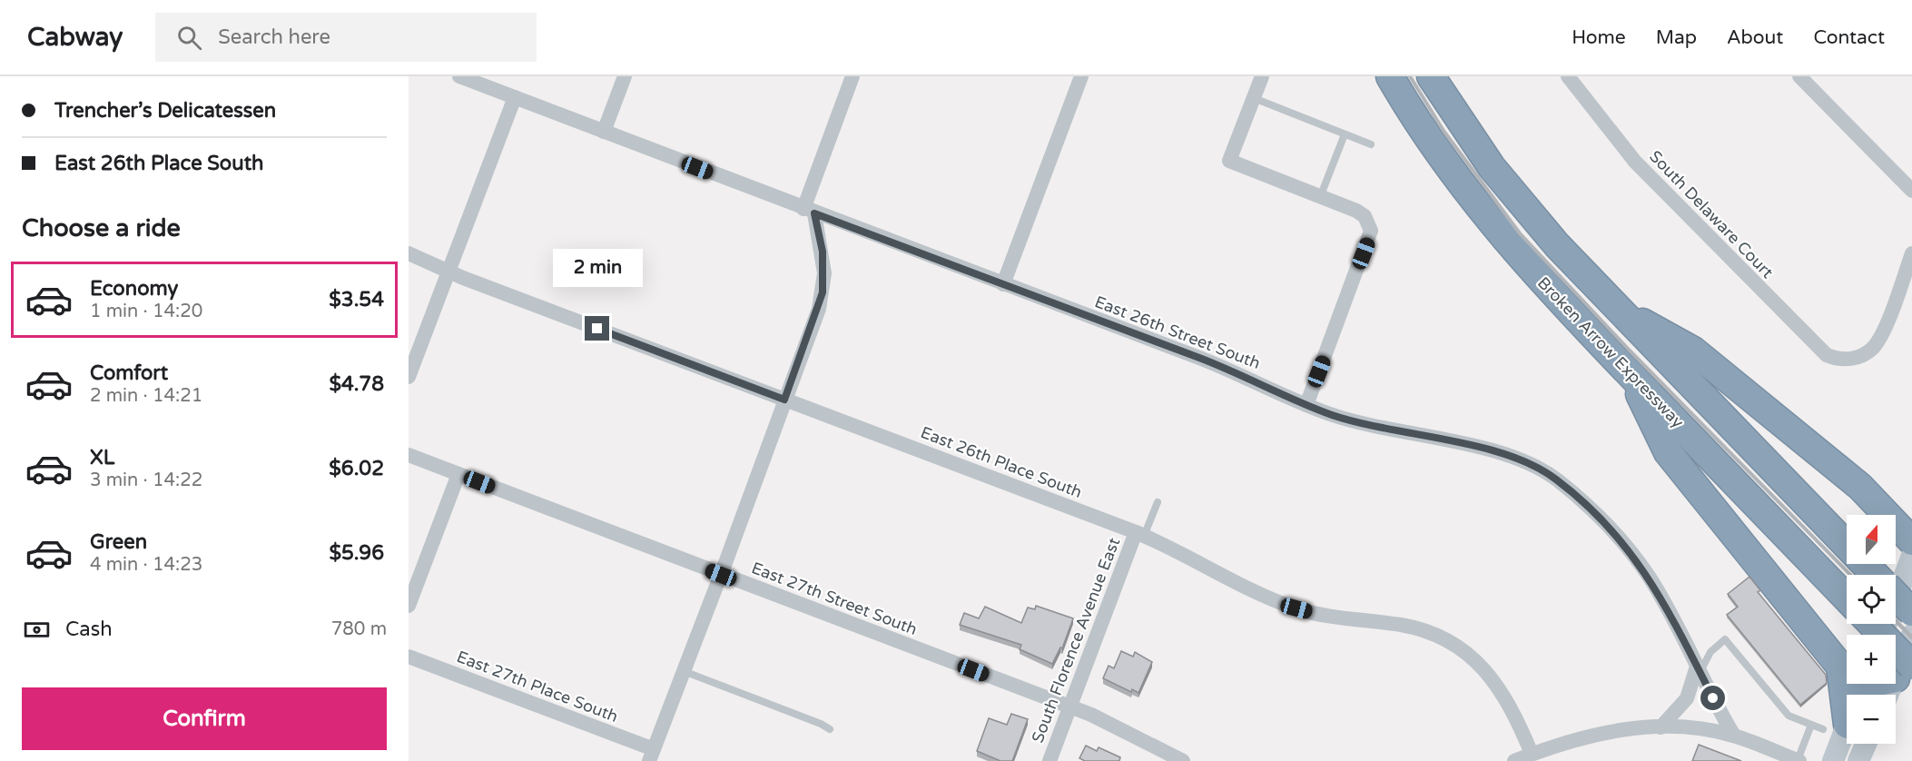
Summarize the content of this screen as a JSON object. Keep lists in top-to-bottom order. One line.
{"streets":{"highway":["Broken Arrow Expressway"],"street":["South Delaware Court","East 26th Street South","East 26th Place South","East 27th Street South","South Florence Avenue East","East 27th Place South"]},"crossings":[["East 26th Place South","South Florence Avenue East"],["East 27th Street South","South Florence Avenue East"]],"north":"top","page":{"header":"Cabway","search":"Search here","nav":["Home","Map","About","Contact"],"banner":["Trencher’s Delicatessen","East 26th Place South"],"heading":"Choose a ride","bubble":"2 min","list":[{"name":"Economy","note":"1 min · 14:20","value":"$3.54"},{"name":"Comfort","note":"2 min · 14:21","value":"$4.78"},{"name":"XL","note":"3 min · 14:22","value":"$6.02"},{"name":"Green","note":"4 min · 14:23","value":"$5.96"}],"map_buttons":["+","−"],"pay":["Cash","780 m"],"buttons":"Confirm"}}
